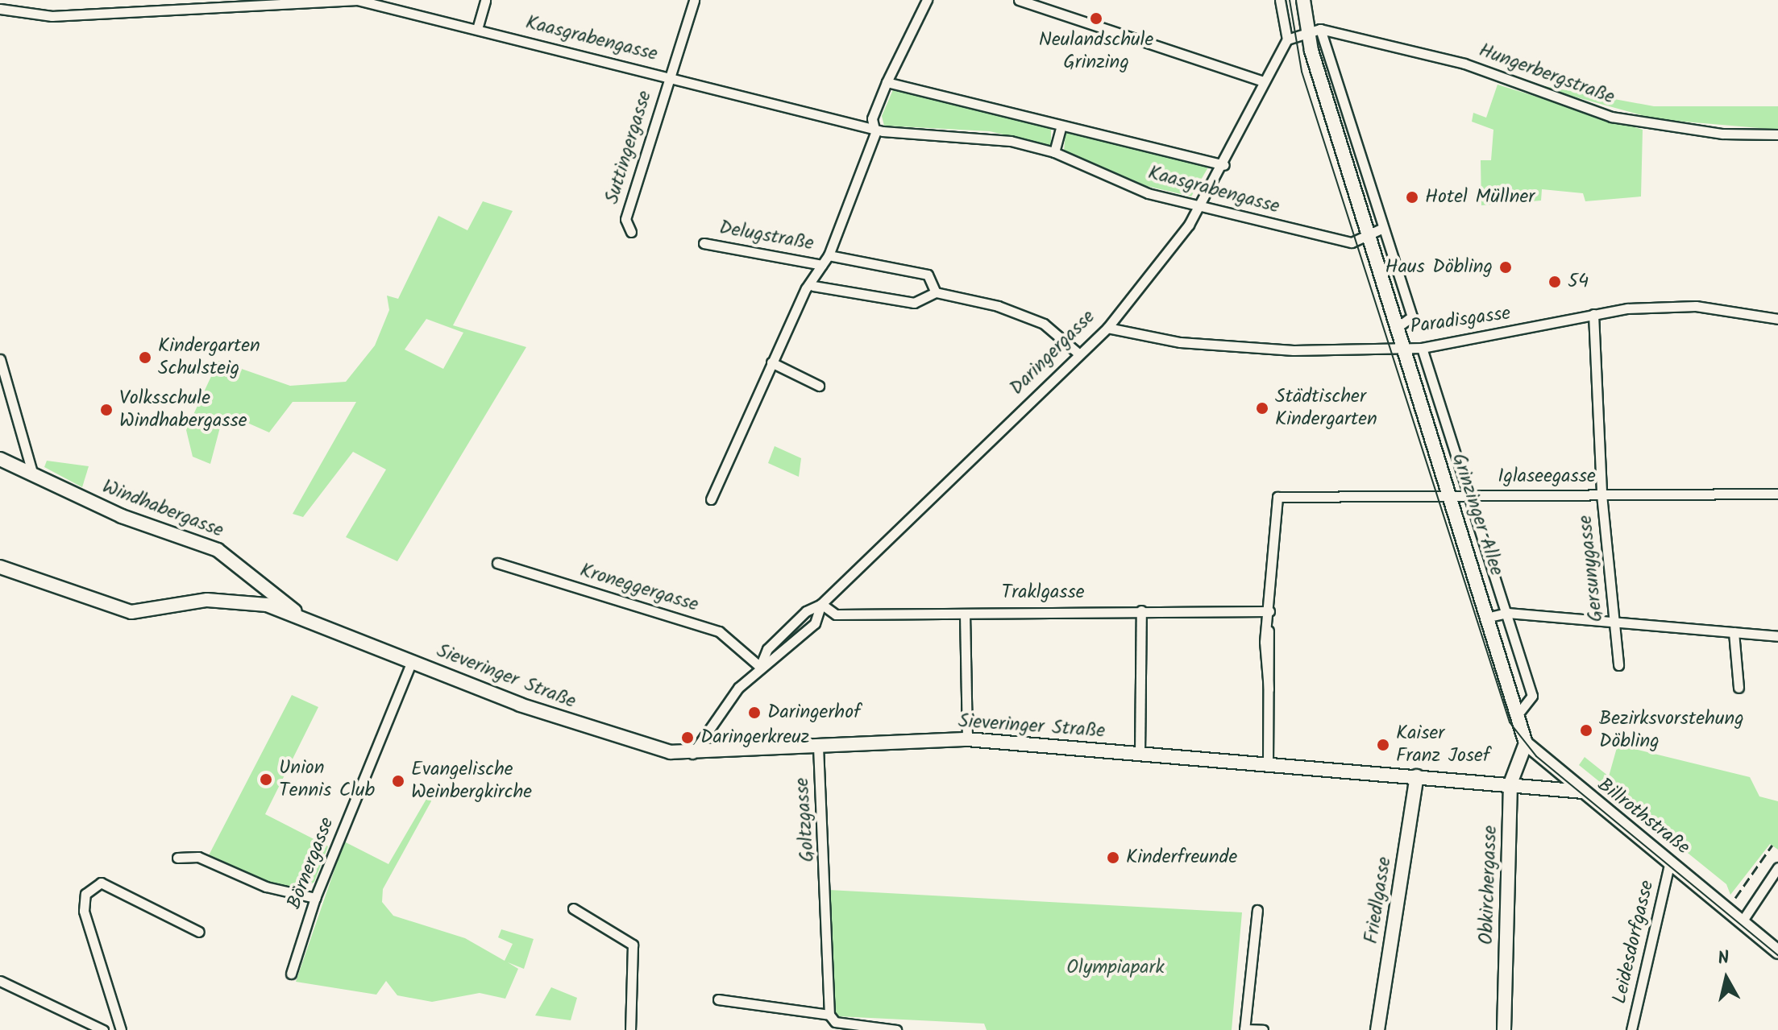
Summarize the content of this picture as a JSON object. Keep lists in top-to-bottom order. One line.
{"streets":{"main road":["Windhabergasse","Grinzinger Allee","Sieveringer Straße","Billrothstraße","Obkirchergasse","Friedlgasse"],"street":["Kaasgrabengasse","Hungerbergstraße","Suttingergasse","Delugstraße","Paradisgasse","Daringergasse","Iglaseegasse","Gersunygasse","Kroneggergasse","Traklgasse","Goltzgasse","Börnergasse","Leidesdorfgasse"]},"crossings":[["Kaasgrabengasse","Suttingergasse"],["Kaasgrabengasse","Daringergasse"],["Kaasgrabengasse","Grinzinger Allee"],["Hungerbergstraße","Grinzinger Allee"],["Paradisgasse","Daringergasse"],["Paradisgasse","Grinzinger Allee"],["Paradisgasse","Gersunygasse"],["Daringergasse","Kroneggergasse"],["Daringergasse","Traklgasse"],["Daringergasse","Sieveringer Straße"],["Iglaseegasse","Grinzinger Allee"],["Iglaseegasse","Gersunygasse"],["Iglaseegasse","Traklgasse"],["Windhabergasse","Sieveringer Straße"],["Grinzinger Allee","Obkirchergasse"],["Sieveringer Straße","Billrothstraße"],["Sieveringer Straße","Goltzgasse"],["Sieveringer Straße","Börnergasse"],["Sieveringer Straße","Obkirchergasse"],["Sieveringer Straße","Friedlgasse"],["Billrothstraße","Obkirchergasse"],["Billrothstraße","Leidesdorfgasse"]],"parks":["Olympiapark"],"places":["Neulandschule Grinzing","Hotel Müllner","Haus Döbling","54","Kindergarten Schulsteig","Städtischer Kindergarten","Volksschule Windhabergasse","Daringerhof","Bezirksvorstehung Döbling","Daringerkreuz","Kaiser Franz Josef","Union Tennis Club","Evangelische Weinbergkirche","Kinderfreunde"],"north":"top"}
